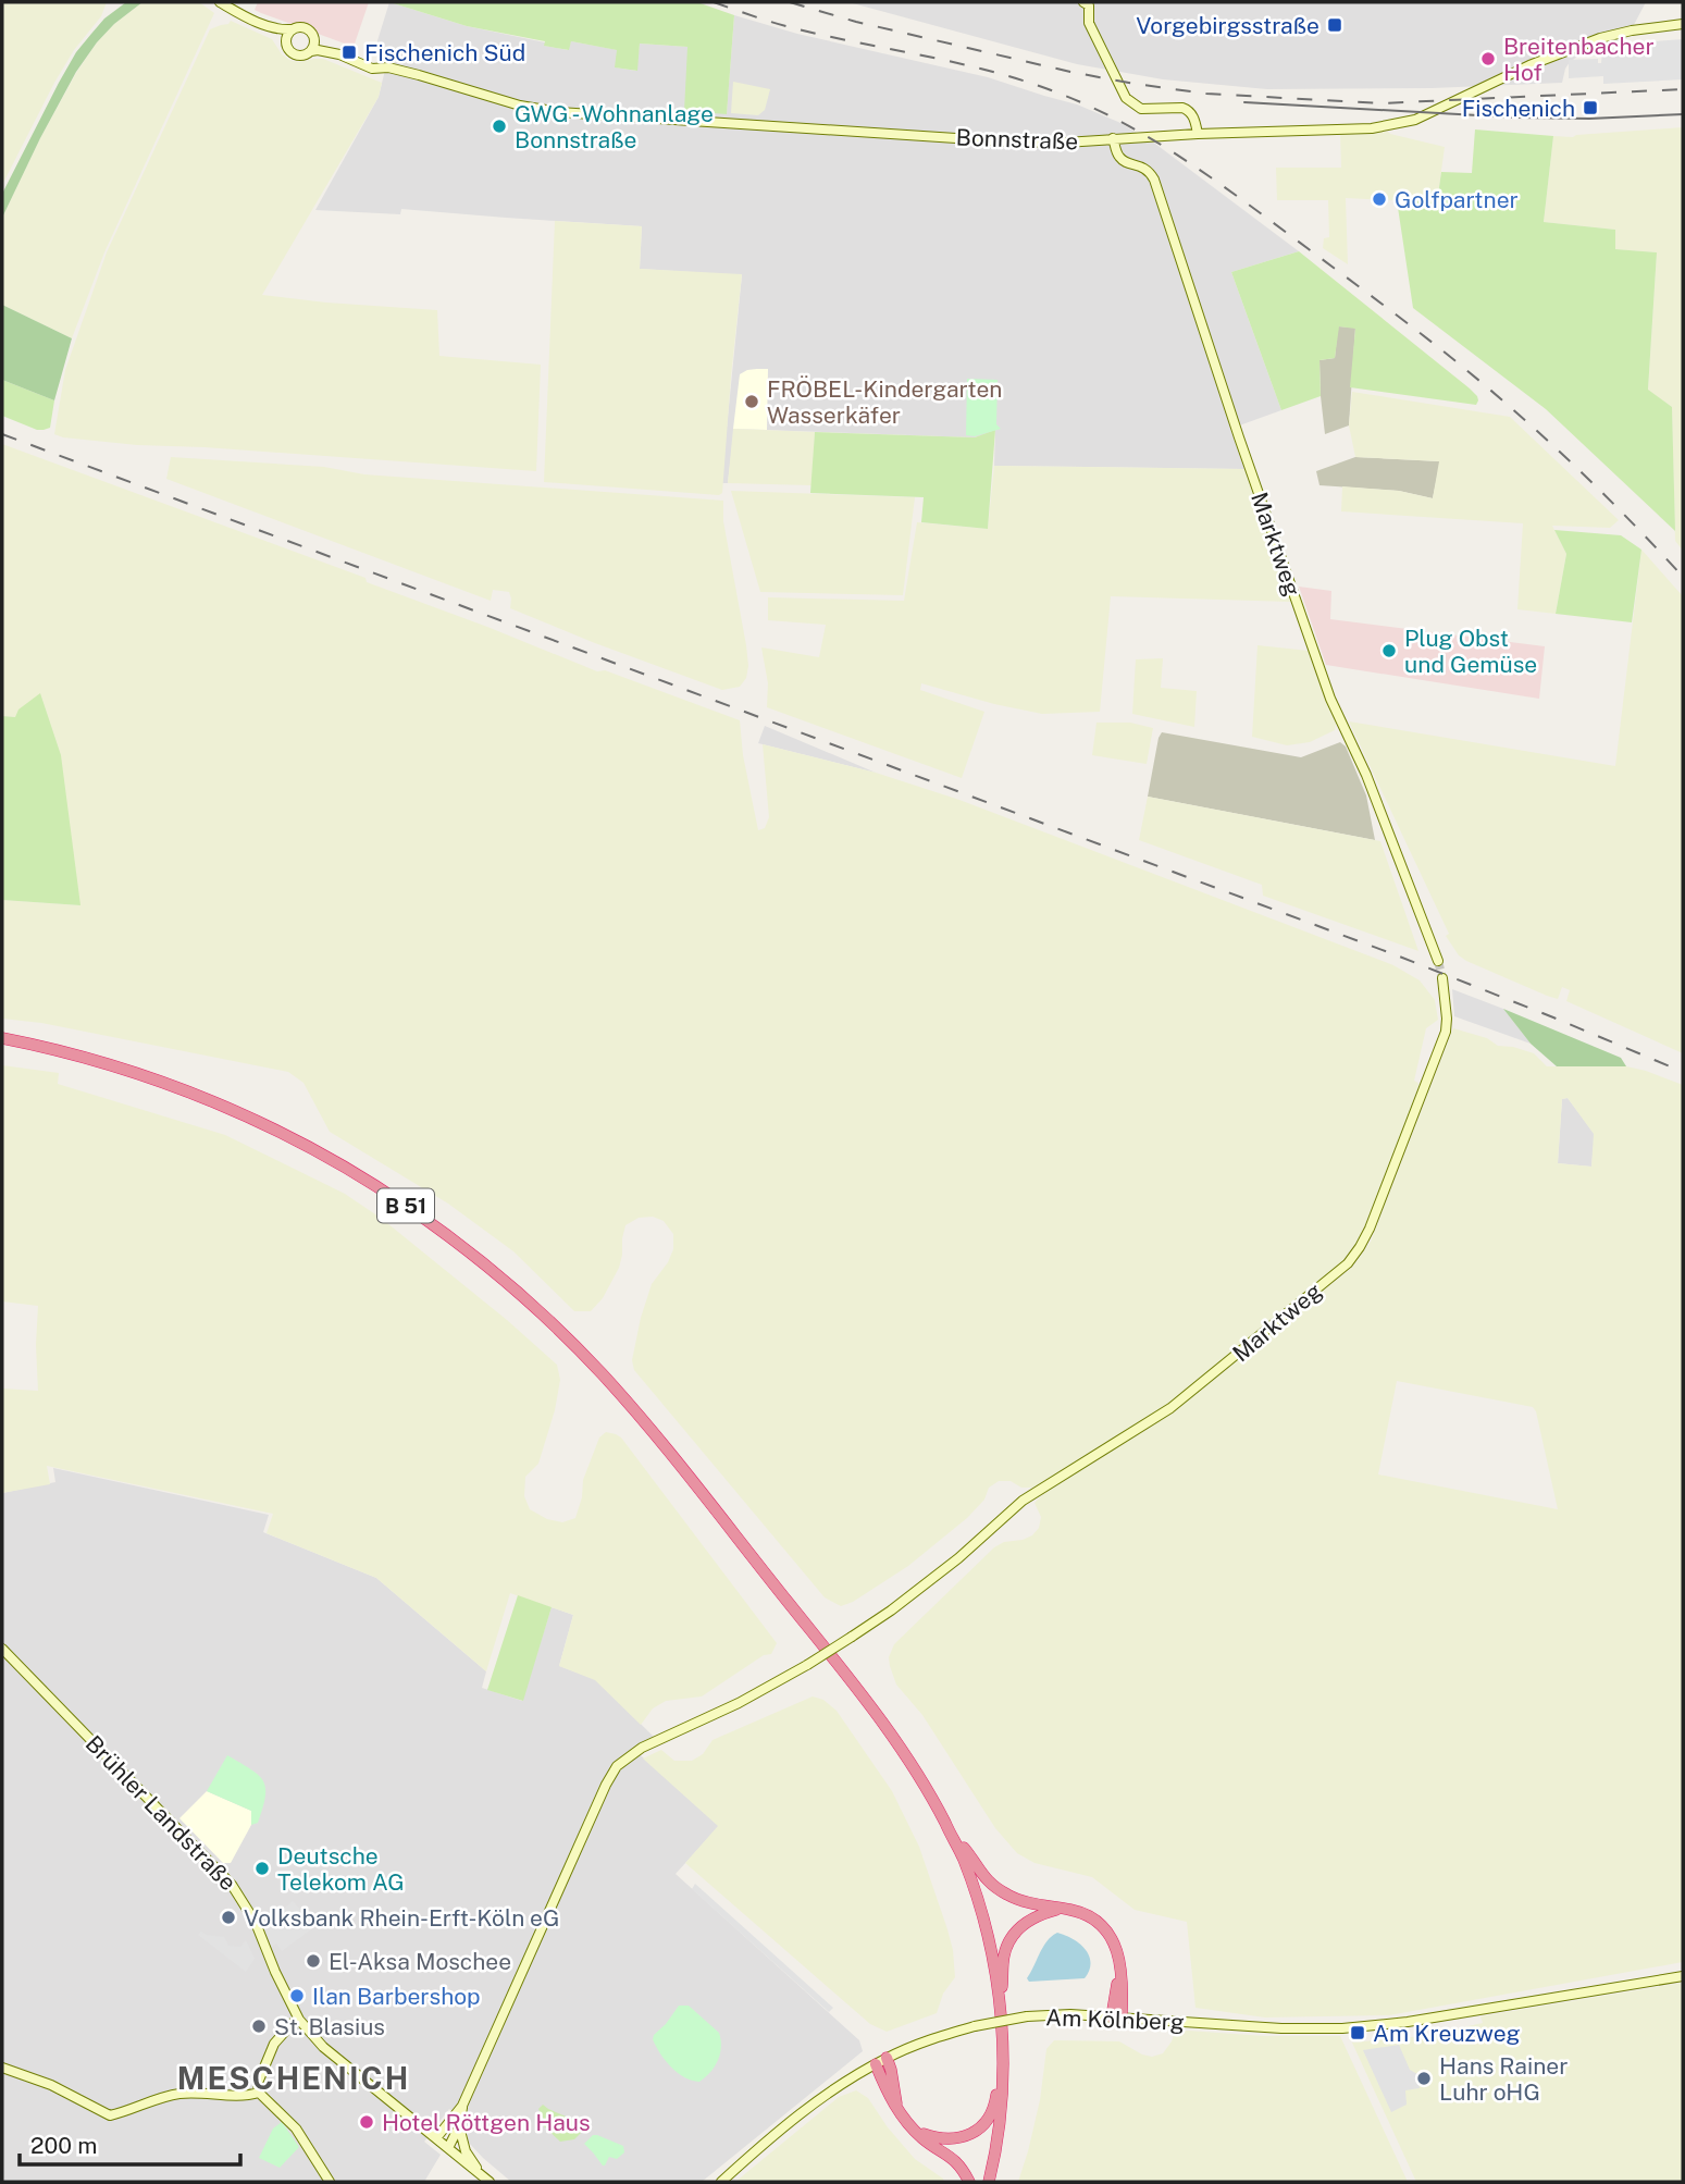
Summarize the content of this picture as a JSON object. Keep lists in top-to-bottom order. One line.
{"streets":{"highway":["B 51"],"street":["Bonnstraße","Marktweg","Brühler Landstraße","Am Kölnberg"]},"crossings":[["Bonnstraße","Marktweg"]],"districts":["MESCHENICH"],"places":{"transit":["Vorgebirgsstraße","Fischenich Süd","Fischenich","Am Kreuzweg"],"other":["Breitenbacher Hof","GWG - Wohnanlage Bonnstraße","Golfpartner","FRÖBEL-Kindergarten Wasserkäfer","Plug Obst und Gemüse","Deutsche Telekom AG","Volksbank Rhein-Erft-Köln eG","El-Aksa Moschee","Ilan Barbershop","St. Blasius","Hans Rainer Luhr oHG","Hotel Röttgen Haus"]},"scale_bar":"200 m"}
